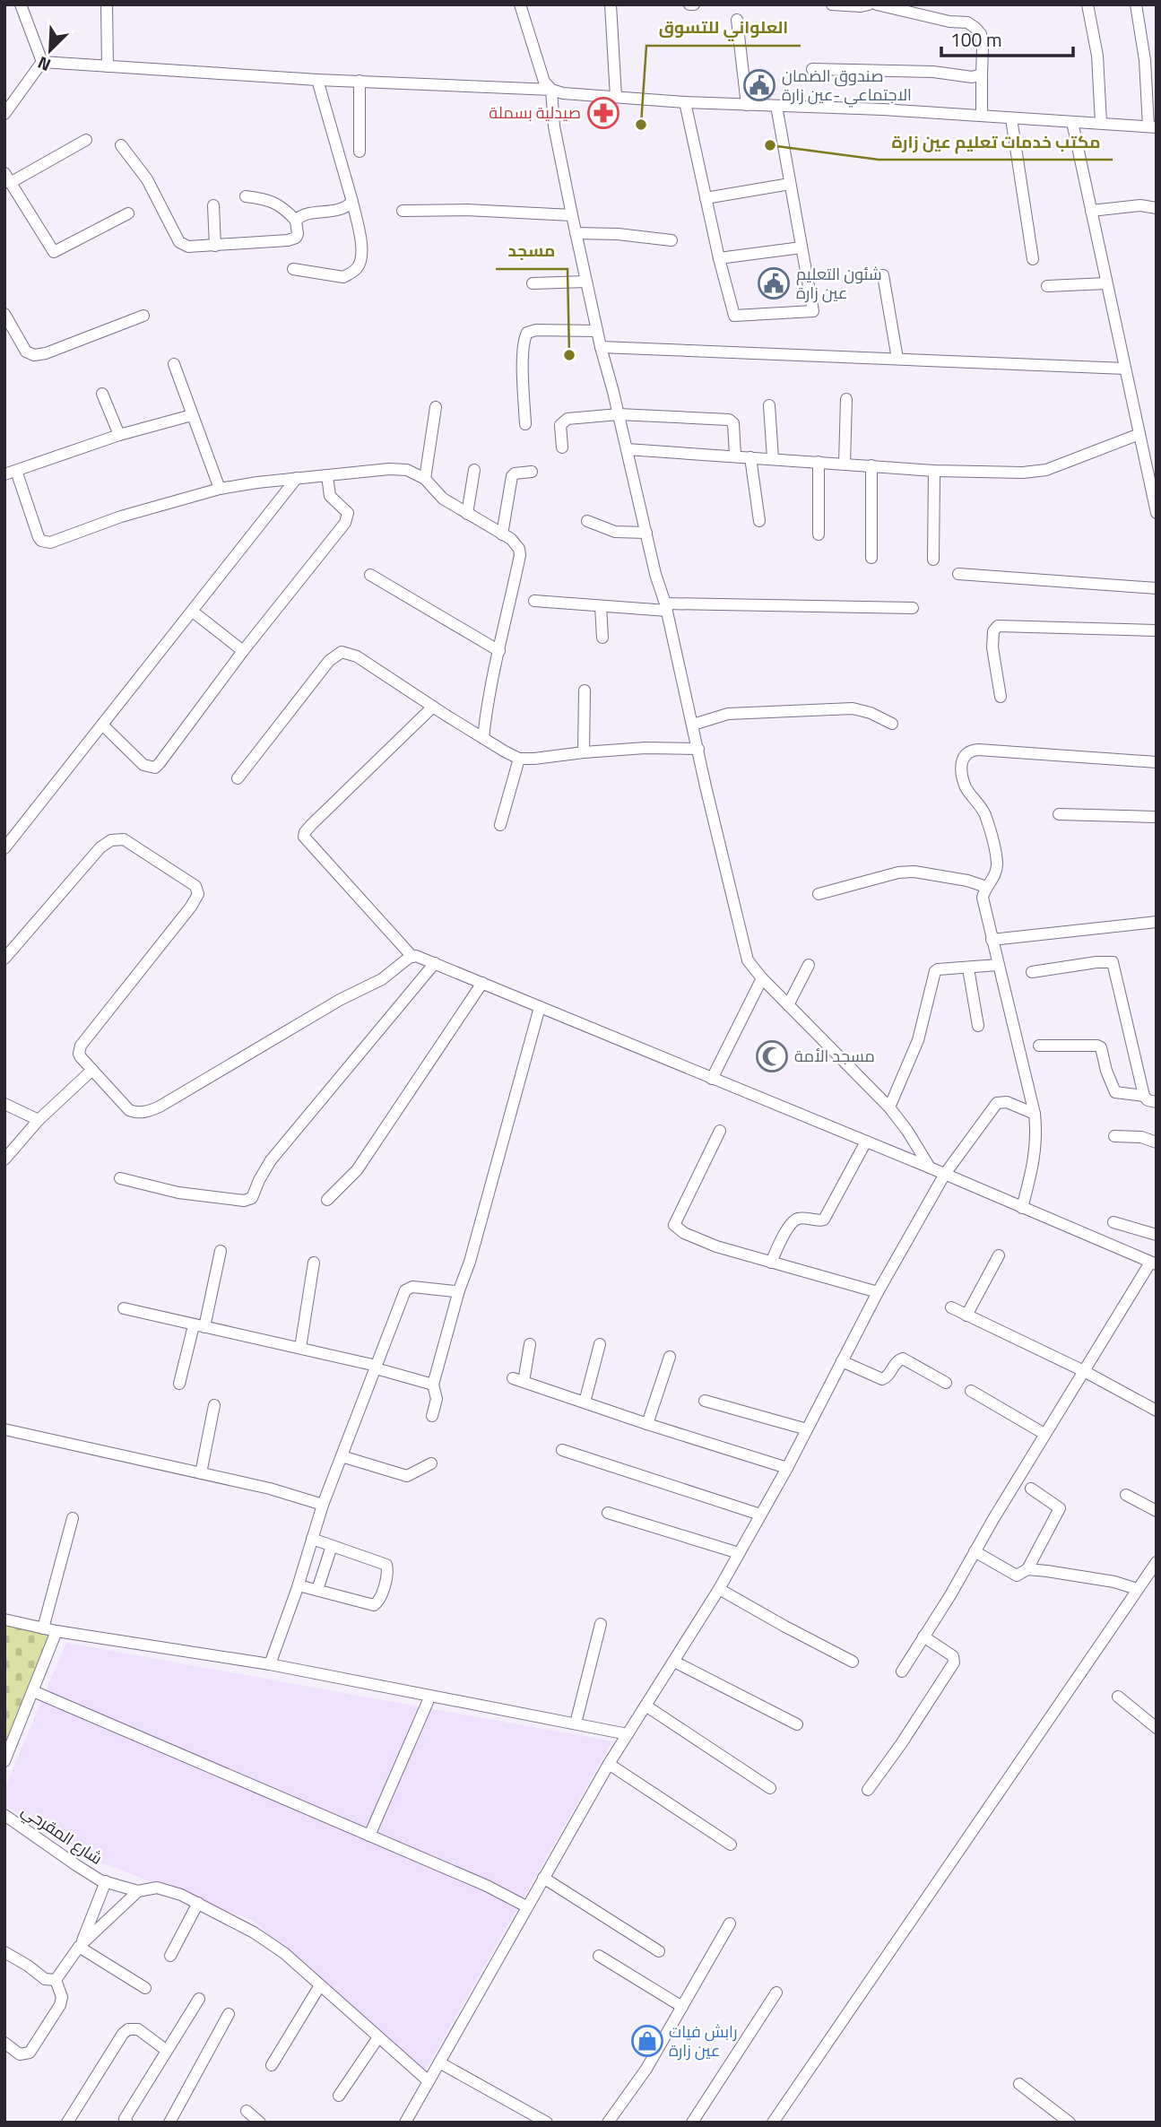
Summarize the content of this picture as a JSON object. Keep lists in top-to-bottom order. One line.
{"streets":{"street":["شارع المقرحي"]},"places":{"public building":["صندوق الضمان الاجتماعي -عين زارة","شئون التعليم عين زارة"],"pharmacy":["صيدلية بسملة"],"other":["العلواني للتسوق","مكتب خدمات تعليم عين زارة","مسجد"],"mosque":["مسجد الأمة"],"shop":["رابش فيات عين زارة"]},"scale_bar":"100 m","north":"bottom left"}
